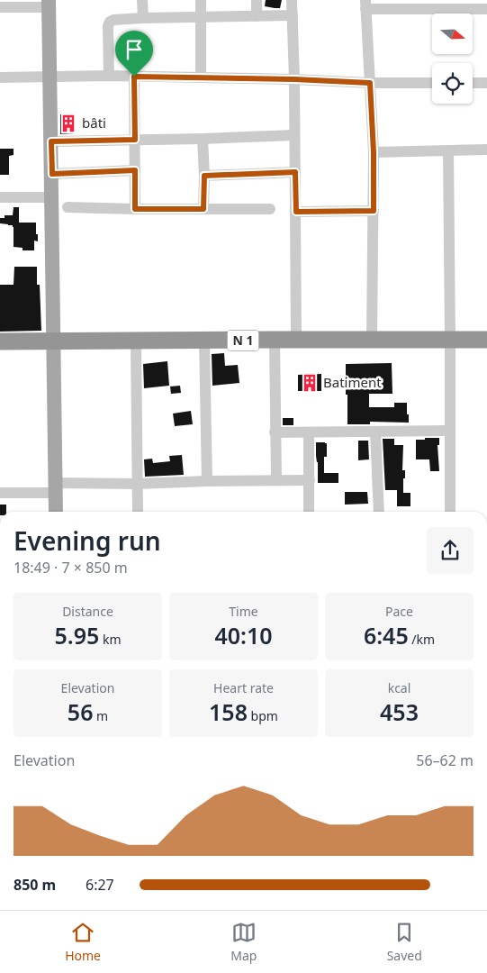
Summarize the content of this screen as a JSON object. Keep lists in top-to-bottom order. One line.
{"streets":{"highway":["N 1"]},"places":{"building":["bâti","Batiment"]},"north":"right","page":{"heading":["Evening run","18:49 · 7 × 850 m"],"stats":[["Distance","5.95 km"],["Time","40:10"],["Pace","6:45 /km"],["Elevation","56 m"],["Heart rate","158 bpm"],["kcal","453"]],"chart":["Elevation","56–62 m"],"list":[{"name":"850 m","note":"6:27"}],"tabs":["Home","Map","Saved"]}}
